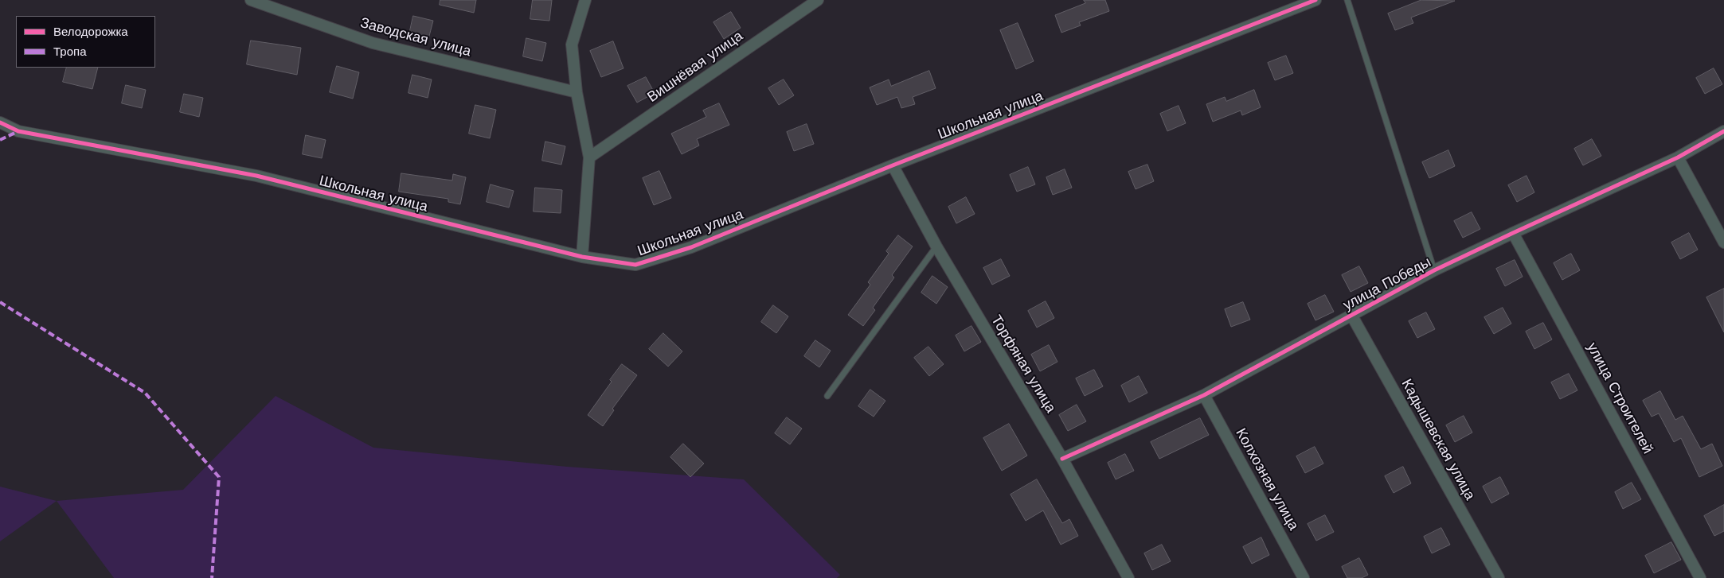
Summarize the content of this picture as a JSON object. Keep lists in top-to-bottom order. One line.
{"streets":{"street":["Заводская улица","Вишнёвая улица","Школьная улица","улица Победы","Торфяная улица","улица Строителей","Кадышевская улица","Колхозная улица"]},"crossings":[["Школьная улица","Торфяная улица"],["улица Победы","Торфяная улица"],["улица Победы","улица Строителей"],["улица Победы","Кадышевская улица"],["улица Победы","Колхозная улица"]],"legend":["Велодорожка","Тропа"]}
